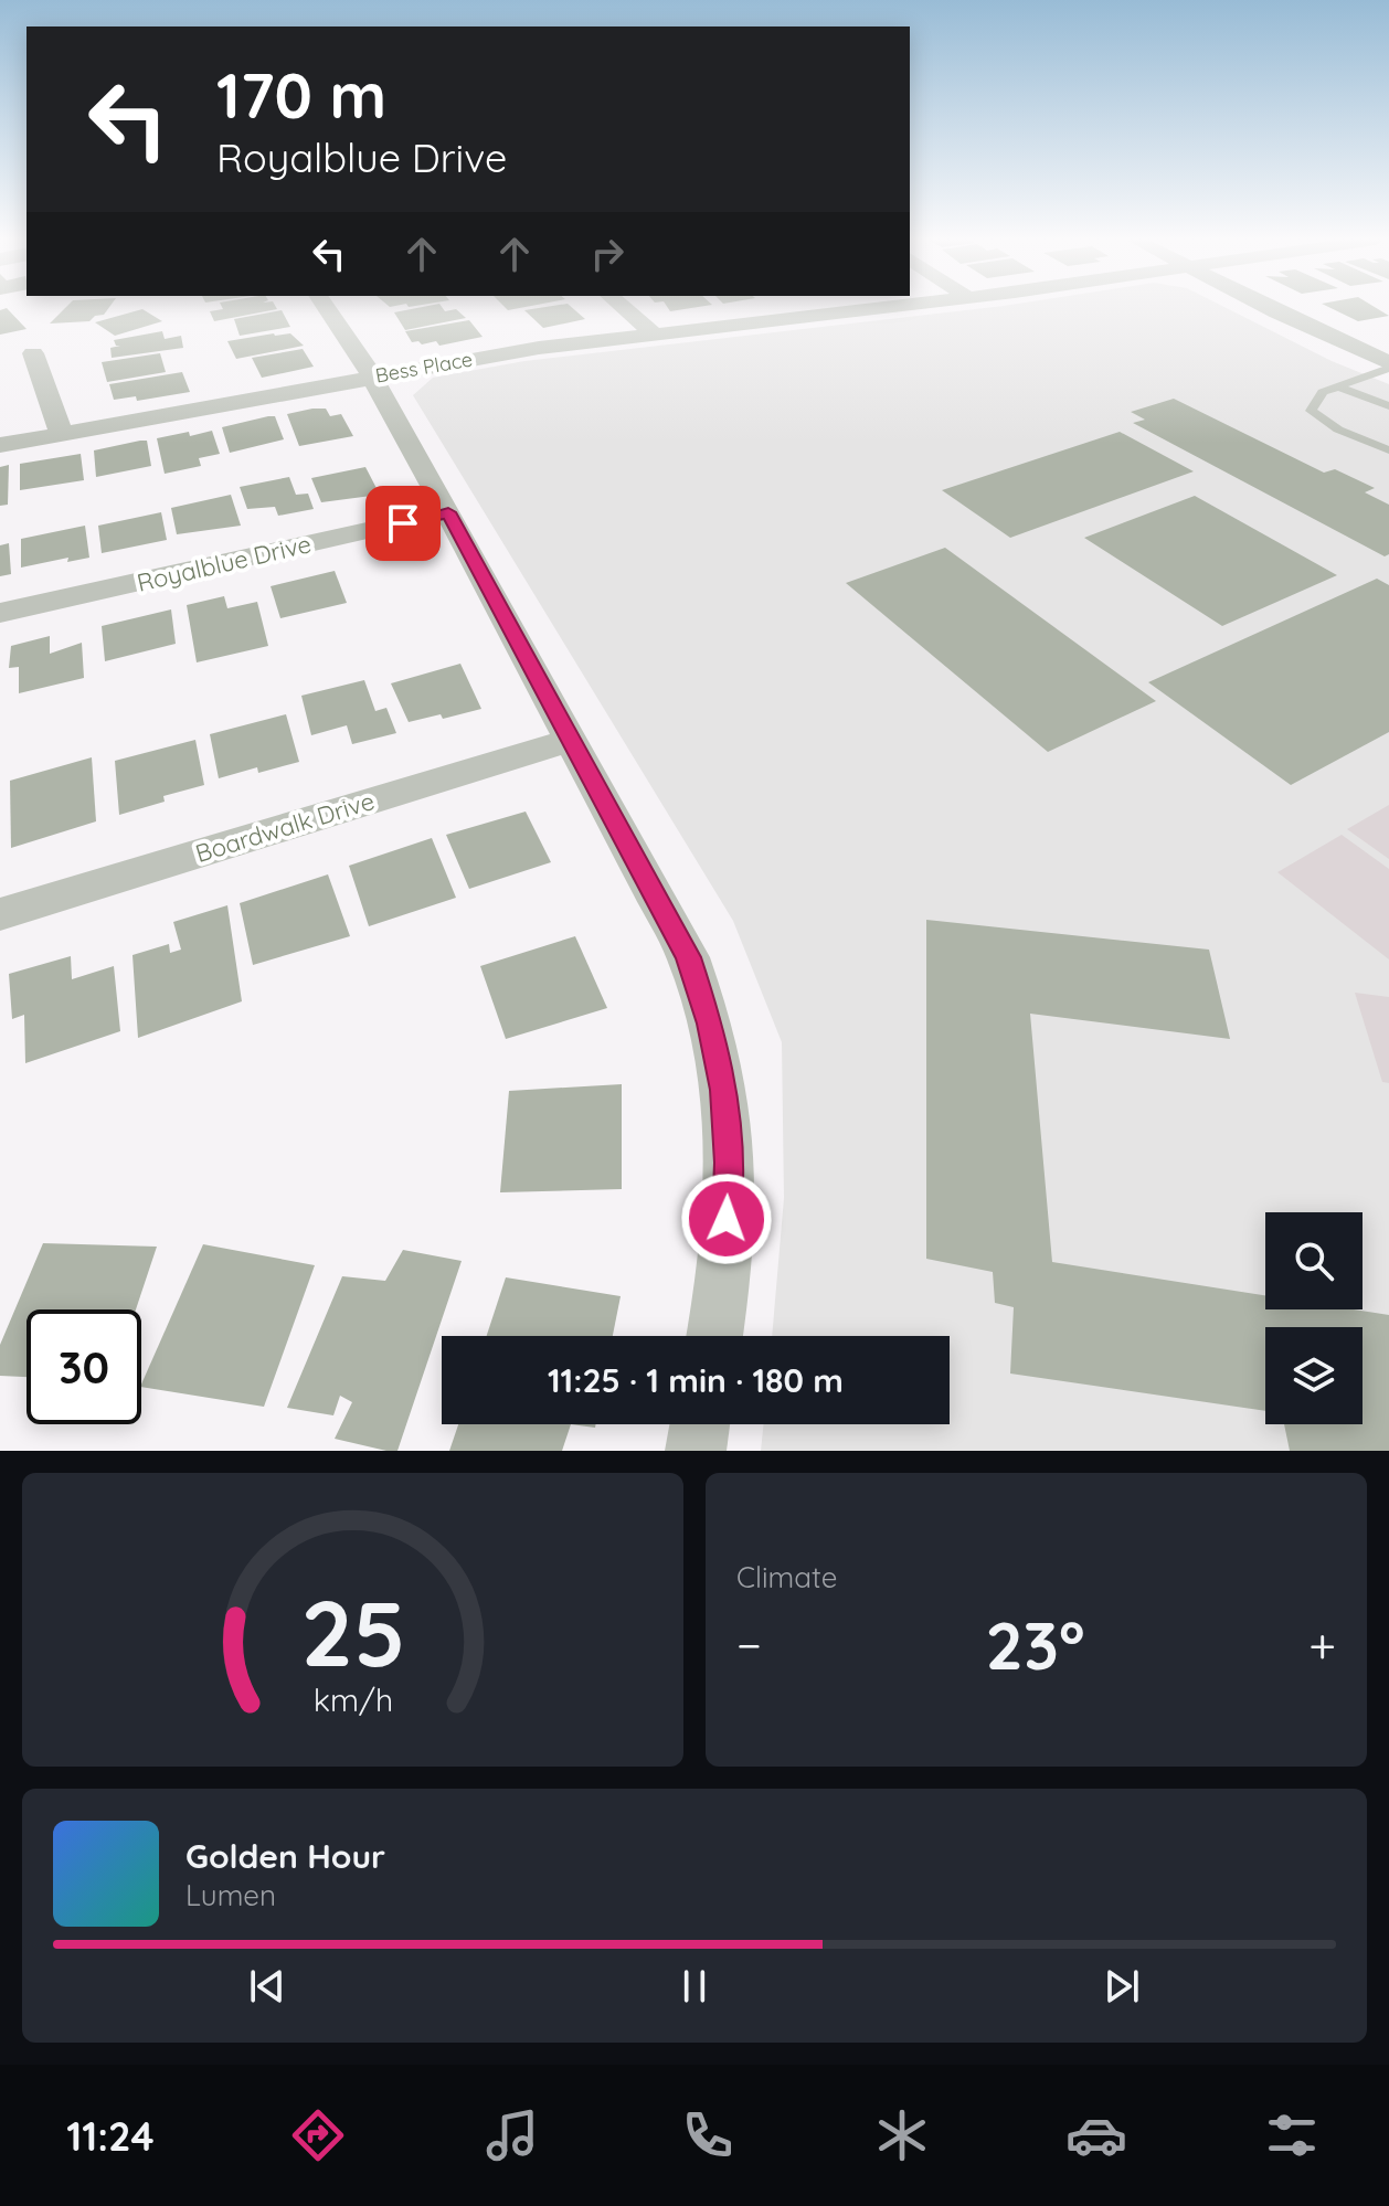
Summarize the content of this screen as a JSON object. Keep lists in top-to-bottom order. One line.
{"streets":{"street":["Bess Place","Royalblue Drive","Boardwalk Drive"]},"page":{"turn":["170 m","Royalblue Drive"],"limit":"30","trip":"11:25 · 1 min · 180 m","tile":"Climate","heat":["−","23°","+"],"song":["Golden Hour","Lumen"],"tabs":"11:24","gauge":["25","km/h"]}}
